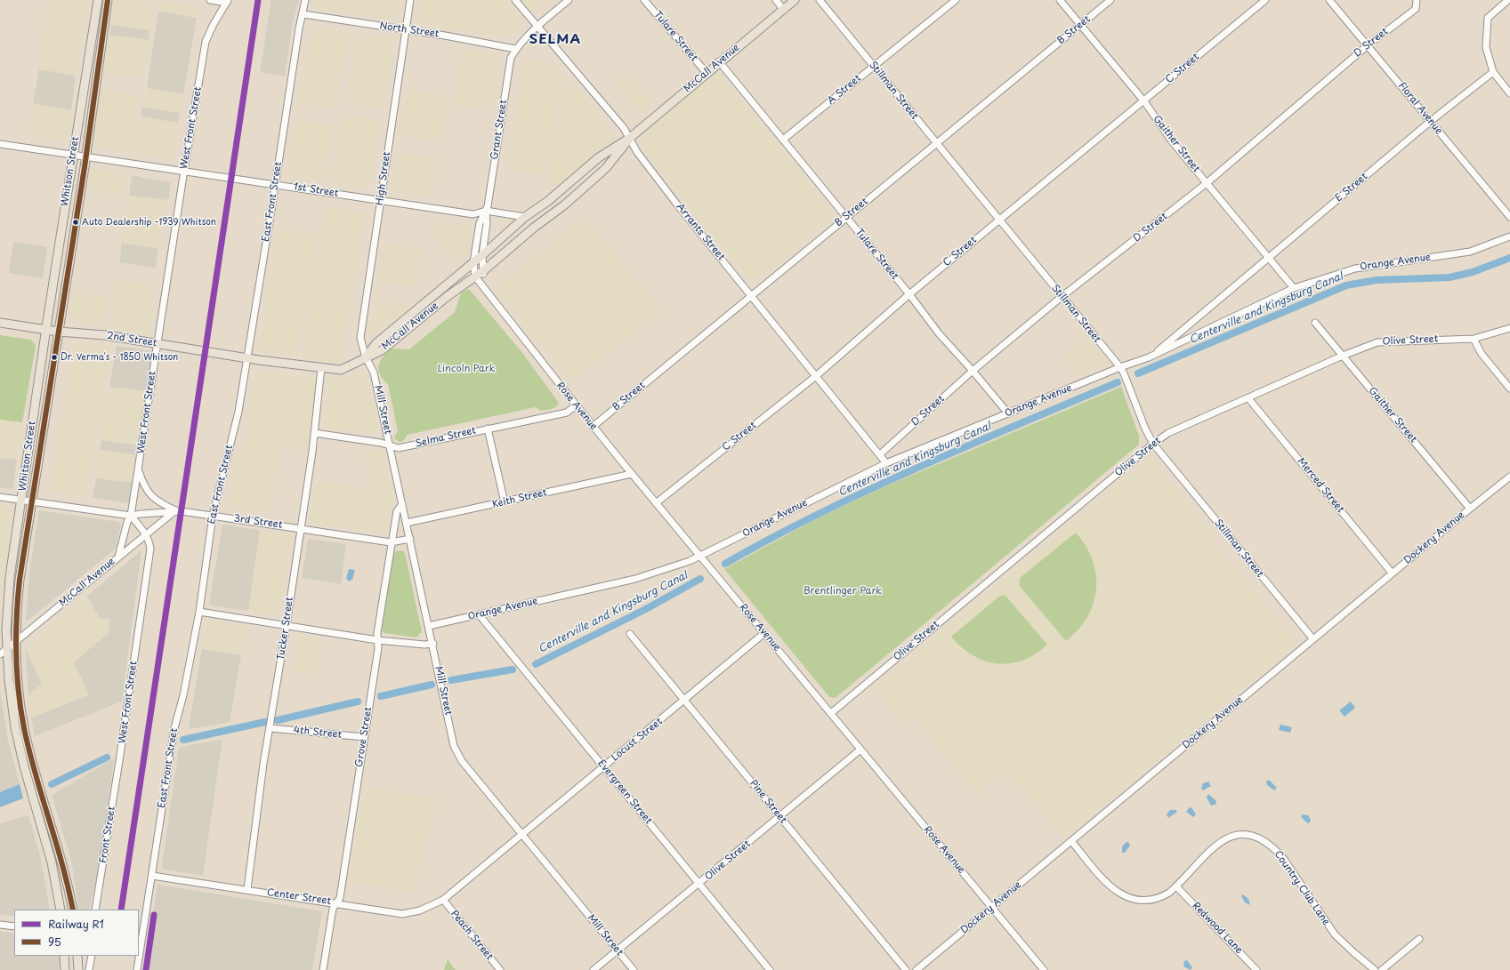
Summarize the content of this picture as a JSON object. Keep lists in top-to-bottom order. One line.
{"streets":{"main road":["McCall Avenue","Whitson Street","2nd Street"],"street":["North Street","B Street","Tulare Street","D Street","C Street","A Street","Stillman Street","Floral Avenue","West Front Street","Grant Street","Gaither Street","High Street","E Street","1st Street","East Front Street","Arrants Street","Orange Avenue","Olive Street","Rose Avenue","Mill Street","Selma Street","Merced Street","Keith Street","3rd Street","Dockery Avenue","Tucker Street","4th Street","Grove Street","Locust Street","Evergreen Street","Pine Street","Front Street","Country Club Lane","Center Street","Redwood Lane","Peach Street"]},"crossings":[["North Street","Grant Street"],["North Street","High Street"],["North Street","East Front Street"],["B Street","Tulare Street"],["B Street","Stillman Street"],["B Street","Gaither Street"],["B Street","Arrants Street"],["B Street","Rose Avenue"],["Tulare Street","D Street"],["Tulare Street","McCall Avenue"],["Tulare Street","C Street"],["Tulare Street","A Street"],["Tulare Street","Orange Avenue"],["D Street","Stillman Street"],["D Street","Floral Avenue"],["D Street","Gaither Street"],["D Street","Arrants Street"],["McCall Avenue","West Front Street"],["McCall Avenue","Grant Street"],["McCall Avenue","Whitson Street"],["McCall Avenue","High Street"],["McCall Avenue","1st Street"],["McCall Avenue","Arrants Street"],["McCall Avenue","2nd Street"],["McCall Avenue","Rose Avenue"],["McCall Avenue","Mill Street"],["McCall Avenue","3rd Street"],["C Street","Stillman Street"],["C Street","Gaither Street"],["C Street","Arrants Street"],["C Street","Rose Avenue"],["A Street","Stillman Street"],["Stillman Street","Orange Avenue"],["Stillman Street","Olive Street"],["Stillman Street","Dockery Avenue"],["Floral Avenue","E Street"],["West Front Street","1st Street"],["West Front Street","2nd Street"],["West Front Street","3rd Street"],["West Front Street","Front Street"],["Grant Street","1st Street"],["Grant Street","Rose Avenue"],["Gaither Street","E Street"],["Gaither Street","Orange Avenue"],["Gaither Street","Olive Street"],["Gaither Street","Dockery Avenue"],["Whitson Street","1st Street"],["Whitson Street","2nd Street"],["Whitson Street","3rd Street"],["High Street","1st Street"],["High Street","2nd Street"],["High Street","Mill Street"],["E Street","Orange Avenue"],["1st Street","East Front Street"],["East Front Street","2nd Street"],["East Front Street","3rd Street"],["East Front Street","Center Street"],["Arrants Street","Orange Avenue"],["Orange Avenue","Rose Avenue"],["Orange Avenue","Mill Street"],["Orange Avenue","Evergreen Street"],["2nd Street","Mill Street"],["2nd Street","Tucker Street"],["Olive Street","Rose Avenue"],["Olive Street","Mill Street"],["Olive Street","Merced Street"],["Olive Street","Evergreen Street"],["Olive Street","Pine Street"],["Rose Avenue","Selma Street"],["Rose Avenue","Keith Street"],["Rose Avenue","Dockery Avenue"],["Rose Avenue","Locust Street"],["Mill Street","Selma Street"],["Mill Street","Keith Street"],["Mill Street","3rd Street"],["Mill Street","Grove Street"],["Mill Street","Locust Street"],["Selma Street","Tucker Street"],["Merced Street","Dockery Avenue"],["3rd Street","Tucker Street"],["3rd Street","Grove Street"],["Dockery Avenue","Country Club Lane"],["Tucker Street","4th Street"],["Tucker Street","Center Street"],["4th Street","Grove Street"],["Grove Street","Center Street"],["Locust Street","Evergreen Street"],["Locust Street","Pine Street"],["Locust Street","Center Street"],["Locust Street","Peach Street"],["Country Club Lane","Redwood Lane"],["Center Street","Peach Street"]],"districts":["SELMA"],"water":["Centerville and Kingsburg Canal"],"parks":["Lincoln Park","Brentlinger Park"],"places":["Auto Dealership -1939 Whitson","Dr. Verma's - 1850 Whitson"],"lines":["rail line R1","transit line 95"],"legend":["Railway R1","95"]}
